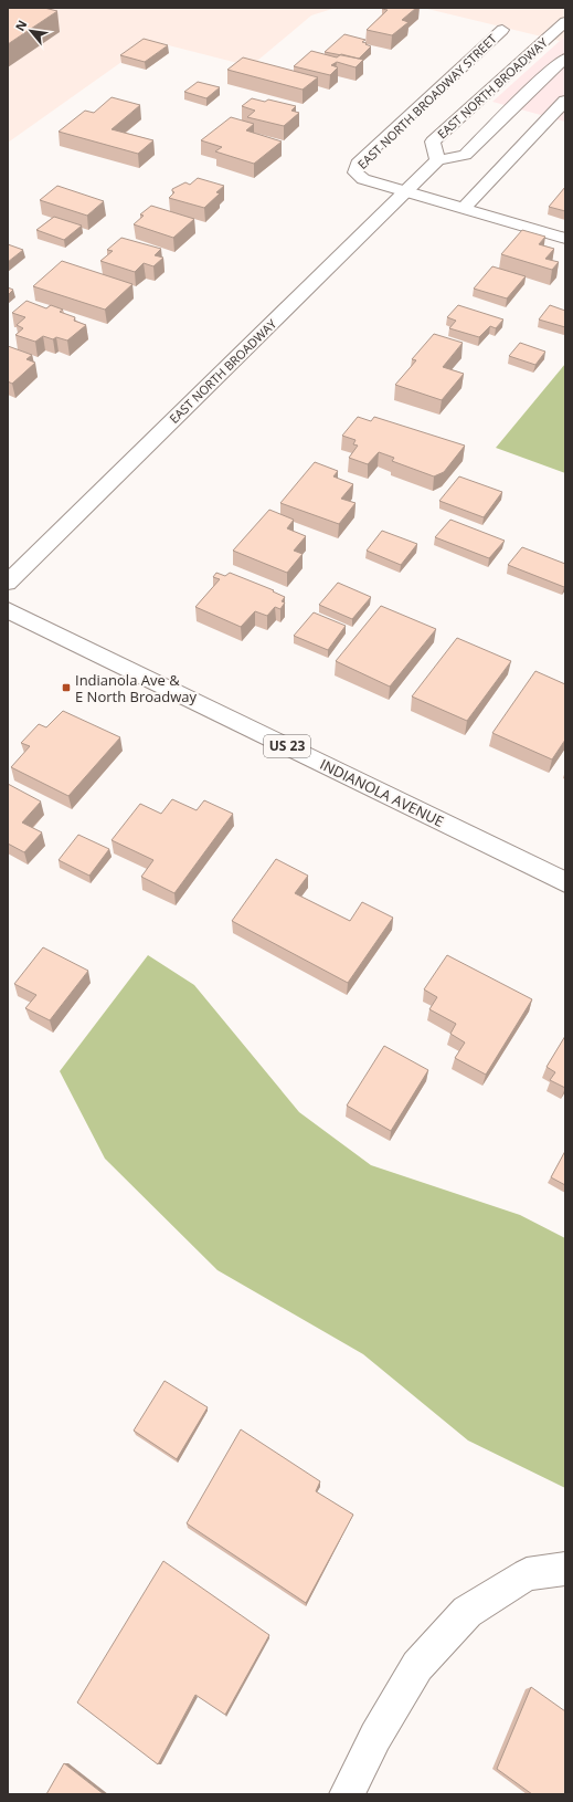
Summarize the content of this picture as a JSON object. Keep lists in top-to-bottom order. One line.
{"streets":{"main road":["EAST NORTH BROADWAY","EAST NORTH BROADWAY STREET","US 23","INDIANOLA AVENUE"]},"crossings":[["EAST NORTH BROADWAY","EAST NORTH BROADWAY STREET"]],"places":{"transit":["Indianola Ave & E North Broadway"]},"north":"top left"}
